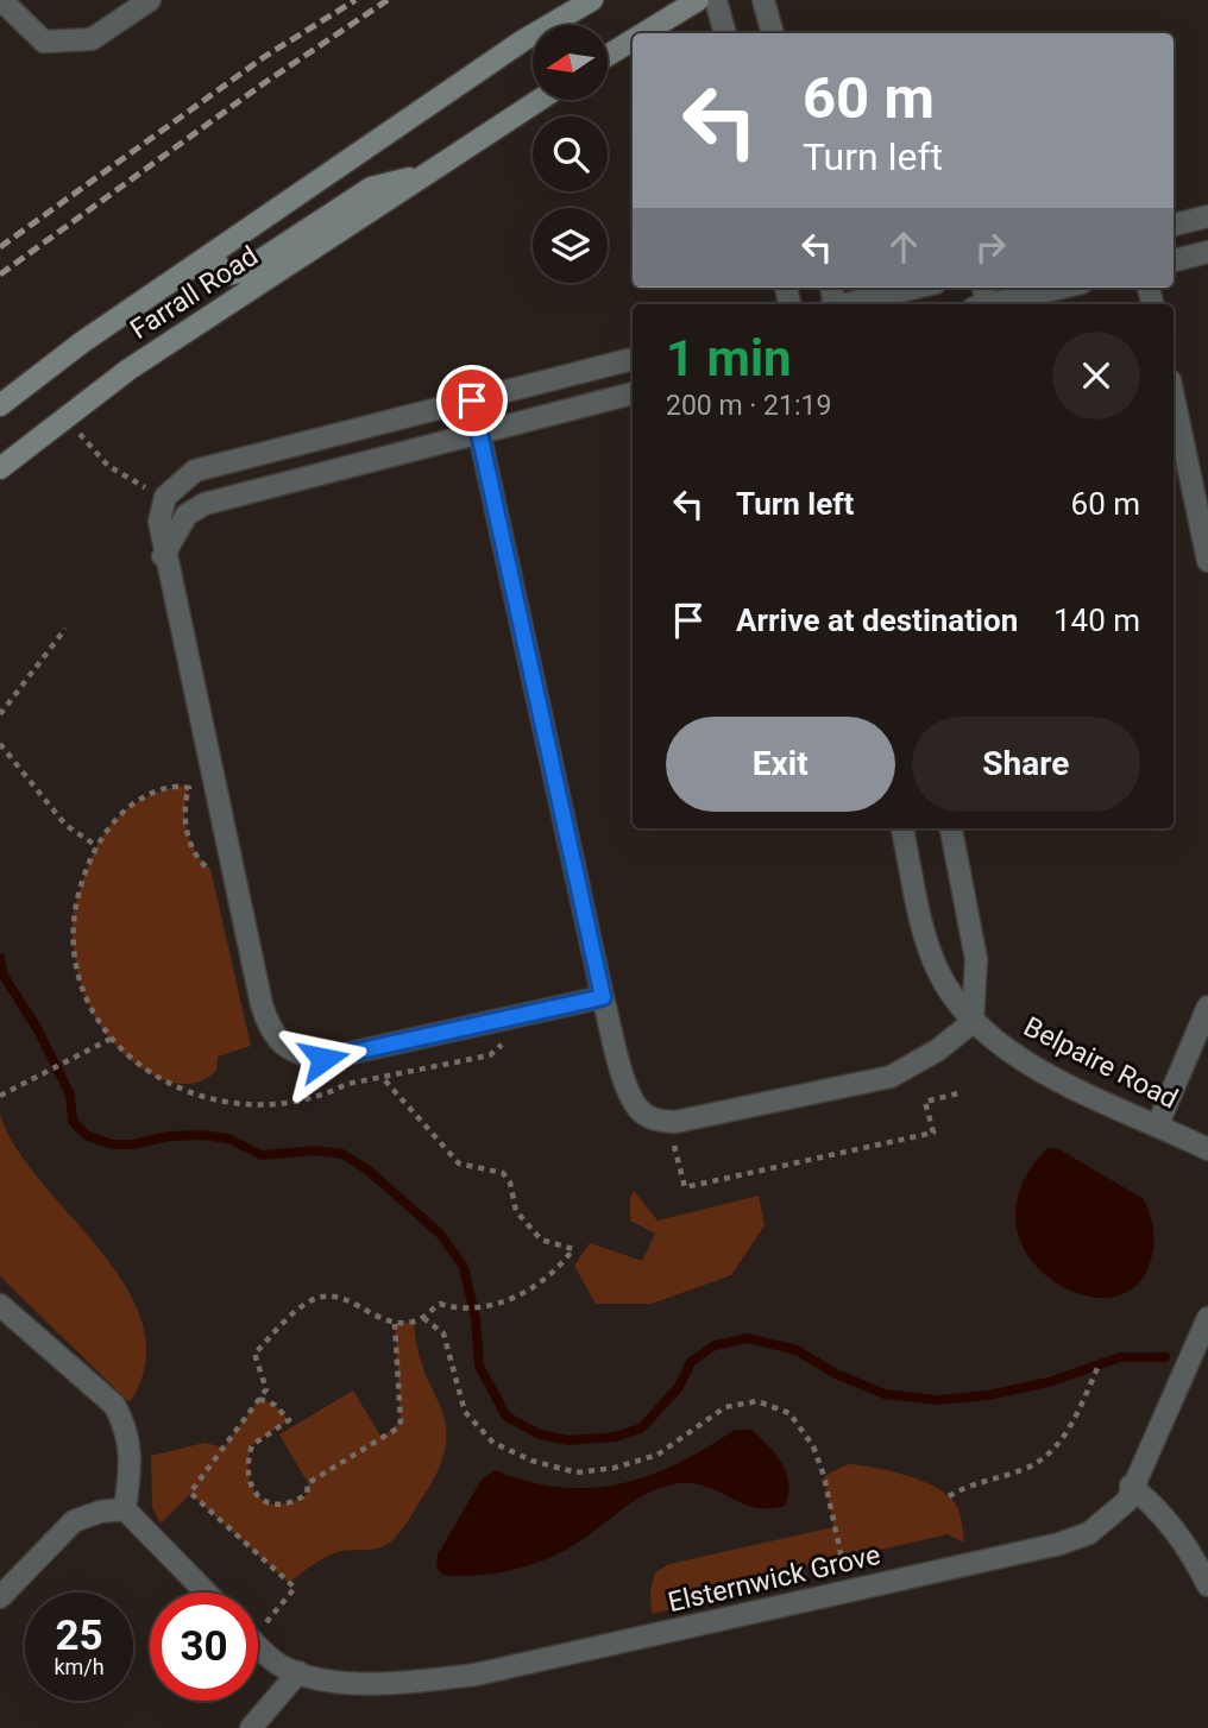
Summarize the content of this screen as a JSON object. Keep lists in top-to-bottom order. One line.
{"streets":{"main road":["Farrall Road"],"street":["Belpaire Road","Elsternwick Grove"]},"north":"left","page":{"turn":["60 m","Turn left"],"heading":["1 min","200 m · 21:19"],"list":[{"name":"Turn left","value":"60 m"},{"name":"Arrive at destination","value":"140 m"}],"buttons":["Exit","Share"],"speed":"25 km/h","limit":"30"}}
